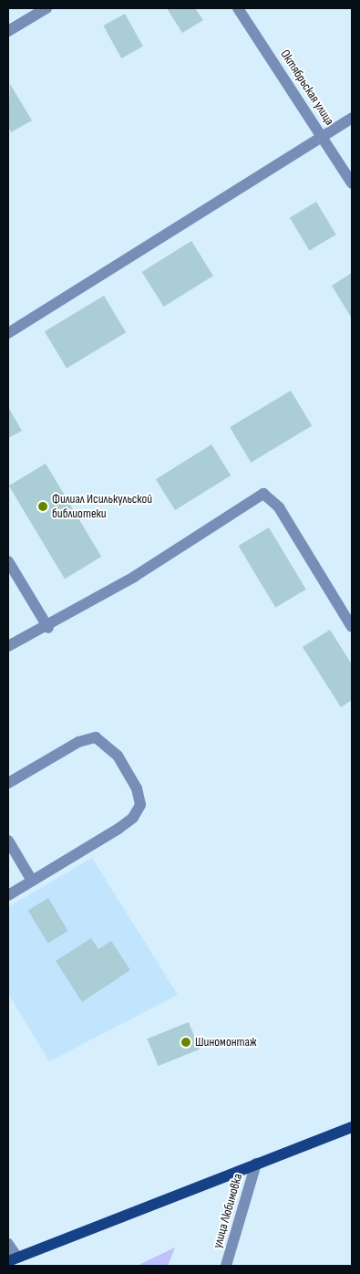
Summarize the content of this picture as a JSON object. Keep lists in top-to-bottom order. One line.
{"streets":{"street":["Октябрьская улица","улица Любимовка"]},"places":["Филиал Исилькульской библиотеки","Шиномонтаж"]}
